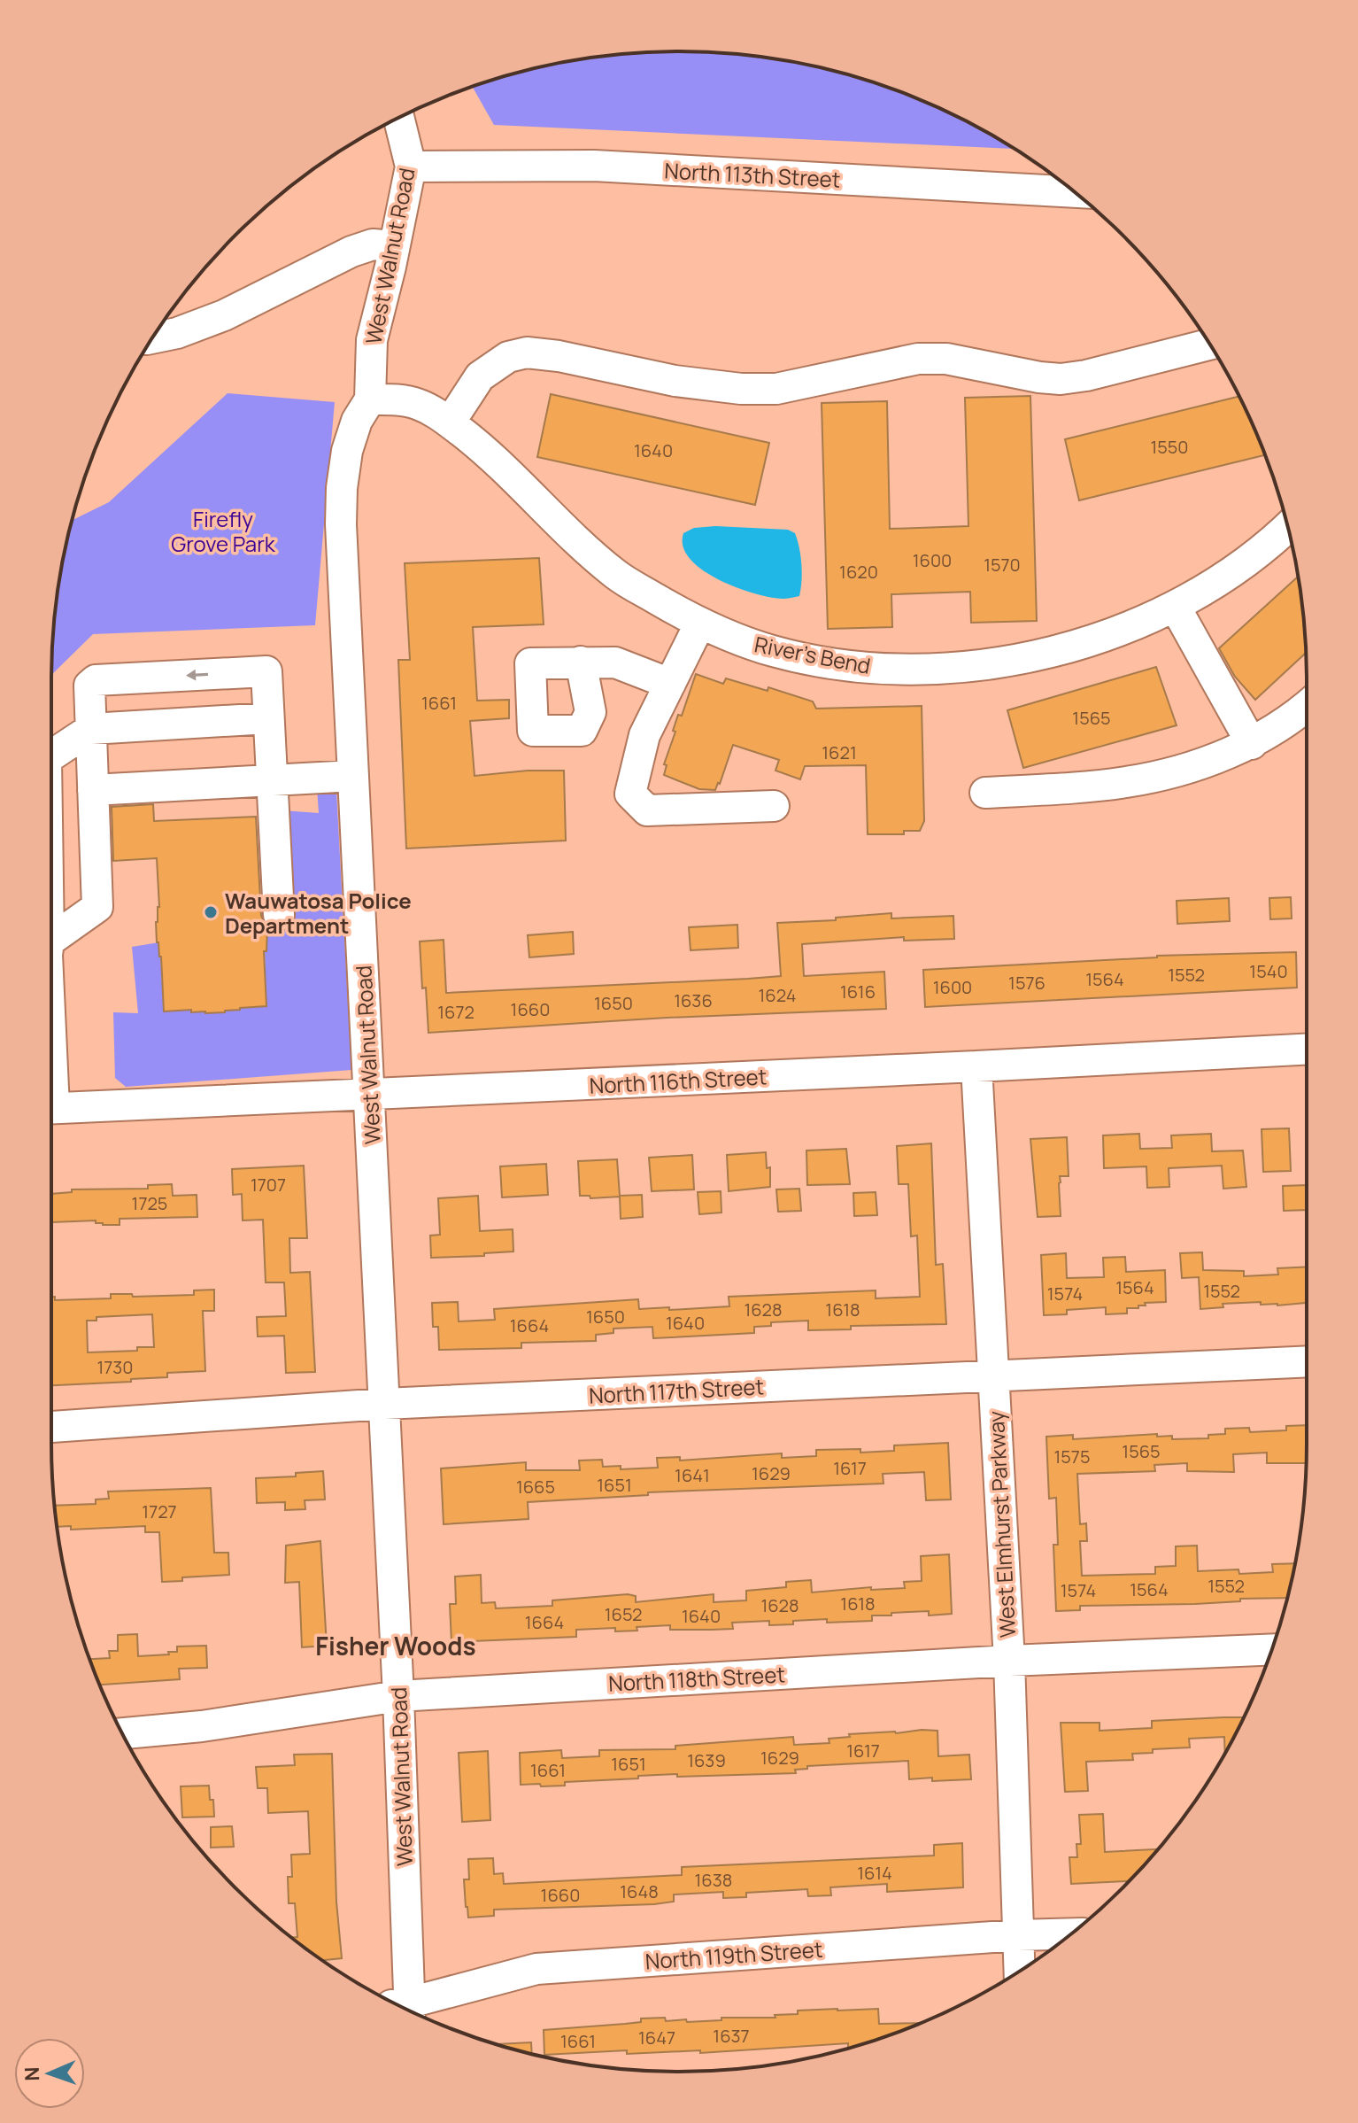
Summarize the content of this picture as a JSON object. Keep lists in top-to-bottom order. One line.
{"streets":{"street":["North 113th Street","West Walnut Road","River's Bend","North 116th Street","North 117th Street","West Elmhurst Parkway","North 118th Street","North 119th Street"]},"crossings":[["North 113th Street","West Walnut Road"],["West Walnut Road","River's Bend"],["West Walnut Road","North 116th Street"],["West Walnut Road","North 117th Street"],["West Walnut Road","North 118th Street"],["West Walnut Road","North 119th Street"],["North 116th Street","West Elmhurst Parkway"],["North 117th Street","West Elmhurst Parkway"],["West Elmhurst Parkway","North 118th Street"],["West Elmhurst Parkway","North 119th Street"]],"districts":["Fisher Woods"],"parks":["Firefly Grove Park"],"places":["Wauwatosa Police Department"],"house_numbers":["1550","1640","1600","1570","1620","1661","1565","1621","1540","1552","1564","1576","1600","1616","1624","1636","1650","1660","1672","1707","1725","1564","1552","1574","1628","1618","1650","1640","1664","1730","1565","1575","1617","1629","1641","1651","1665","1727","1552","1564","1574","1618","1628","1652","1640","1664","1617","1629","1639","1651","1661","1614","1638","1648","1660","1637","1647","1661"],"north":"left"}
